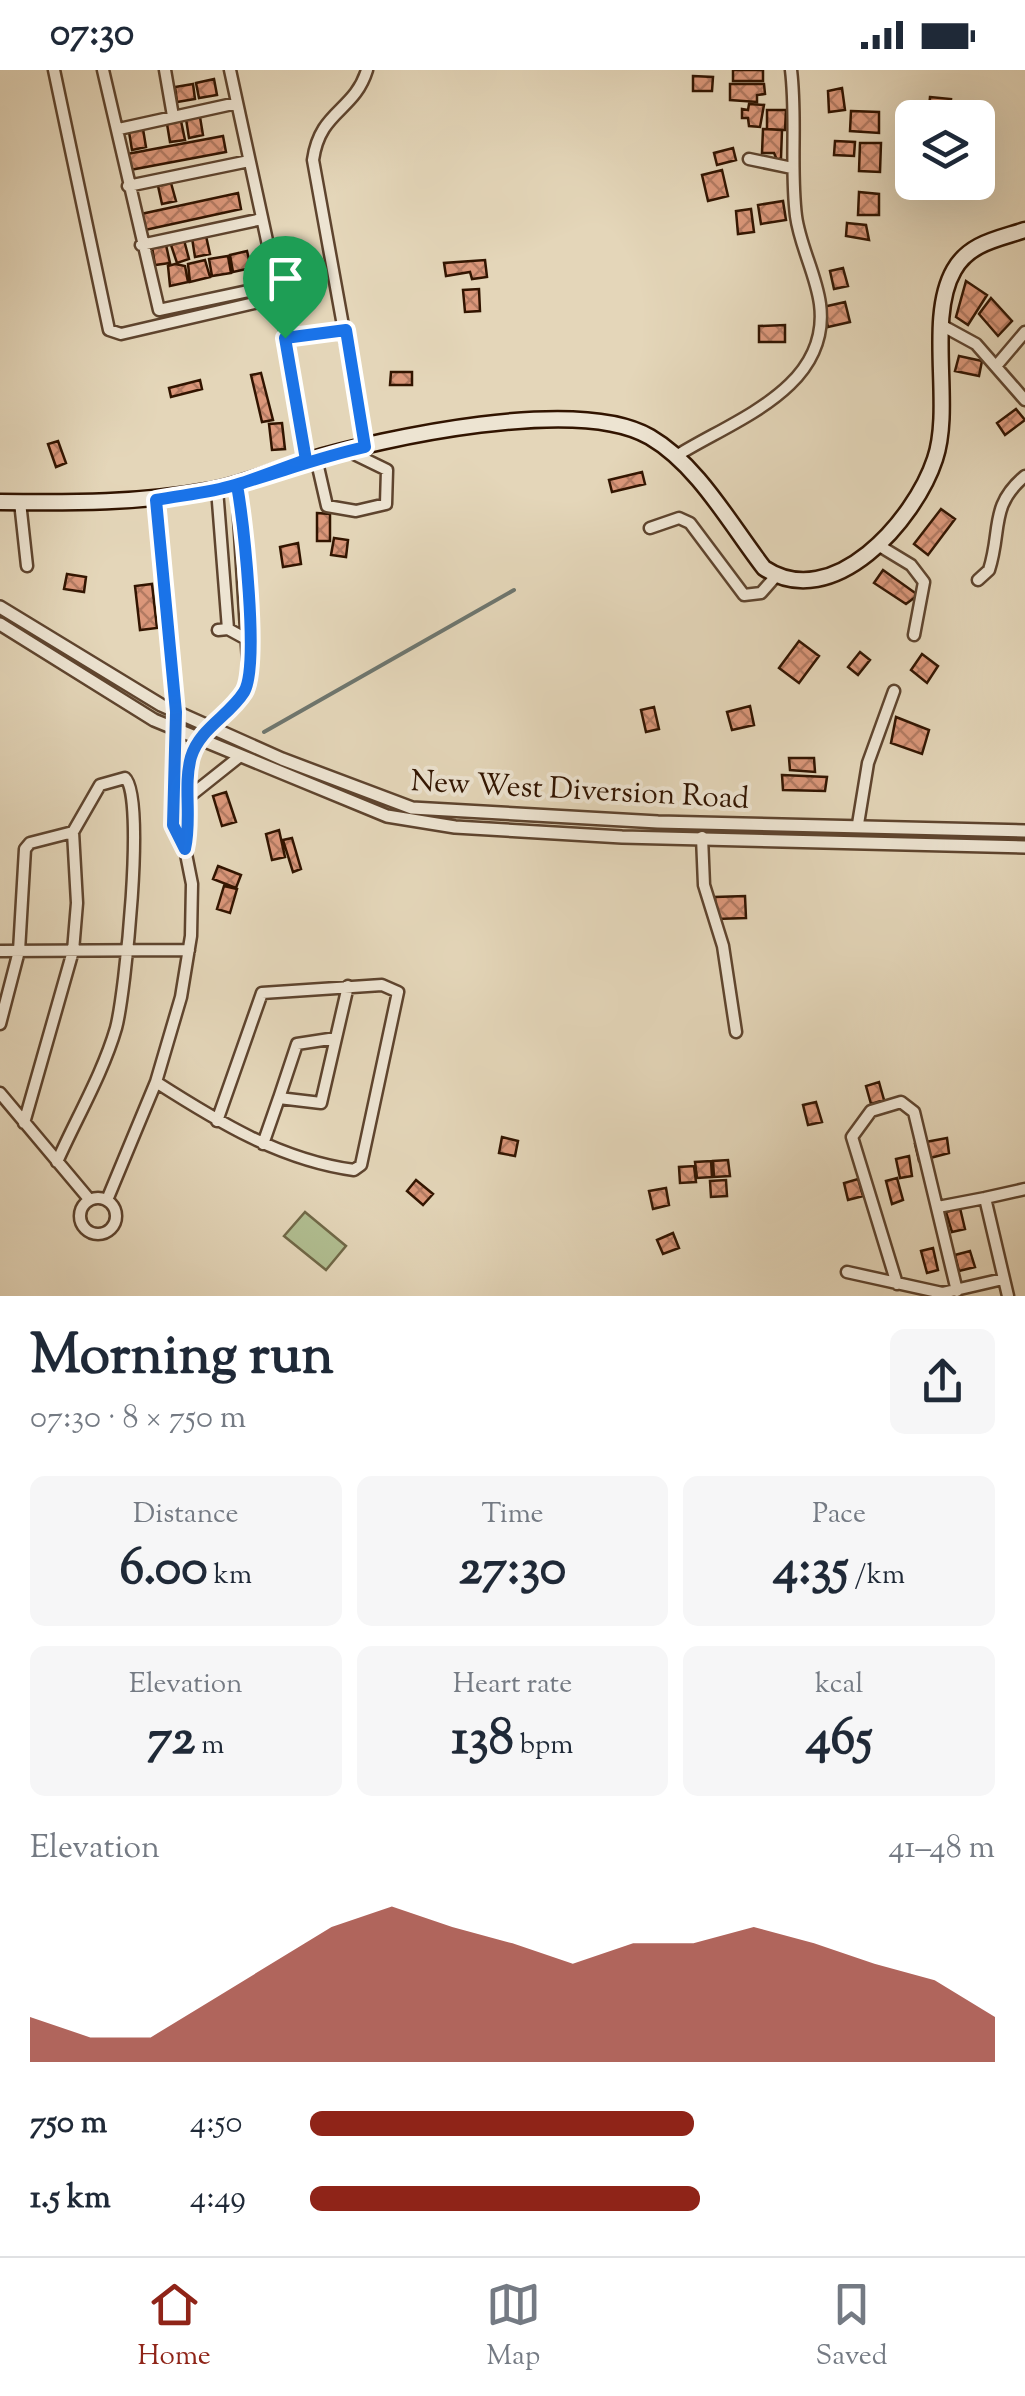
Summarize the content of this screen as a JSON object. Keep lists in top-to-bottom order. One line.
{"streets":{"street":["New West Diversion Road"]},"page":{"status":"07:30","heading":["Morning run","07:30 · 8 × 750 m"],"stats":[["Distance","6.00 km"],["Time","27:30"],["Pace","4:35 /km"],["Elevation","72 m"],["Heart rate","138 bpm"],["kcal","465"]],"chart":["Elevation","41–48 m"],"list":[{"name":"750 m","note":"4:50"},{"name":"1.5 km","note":"4:49"}],"tabs":["Home","Map","Saved"]}}
